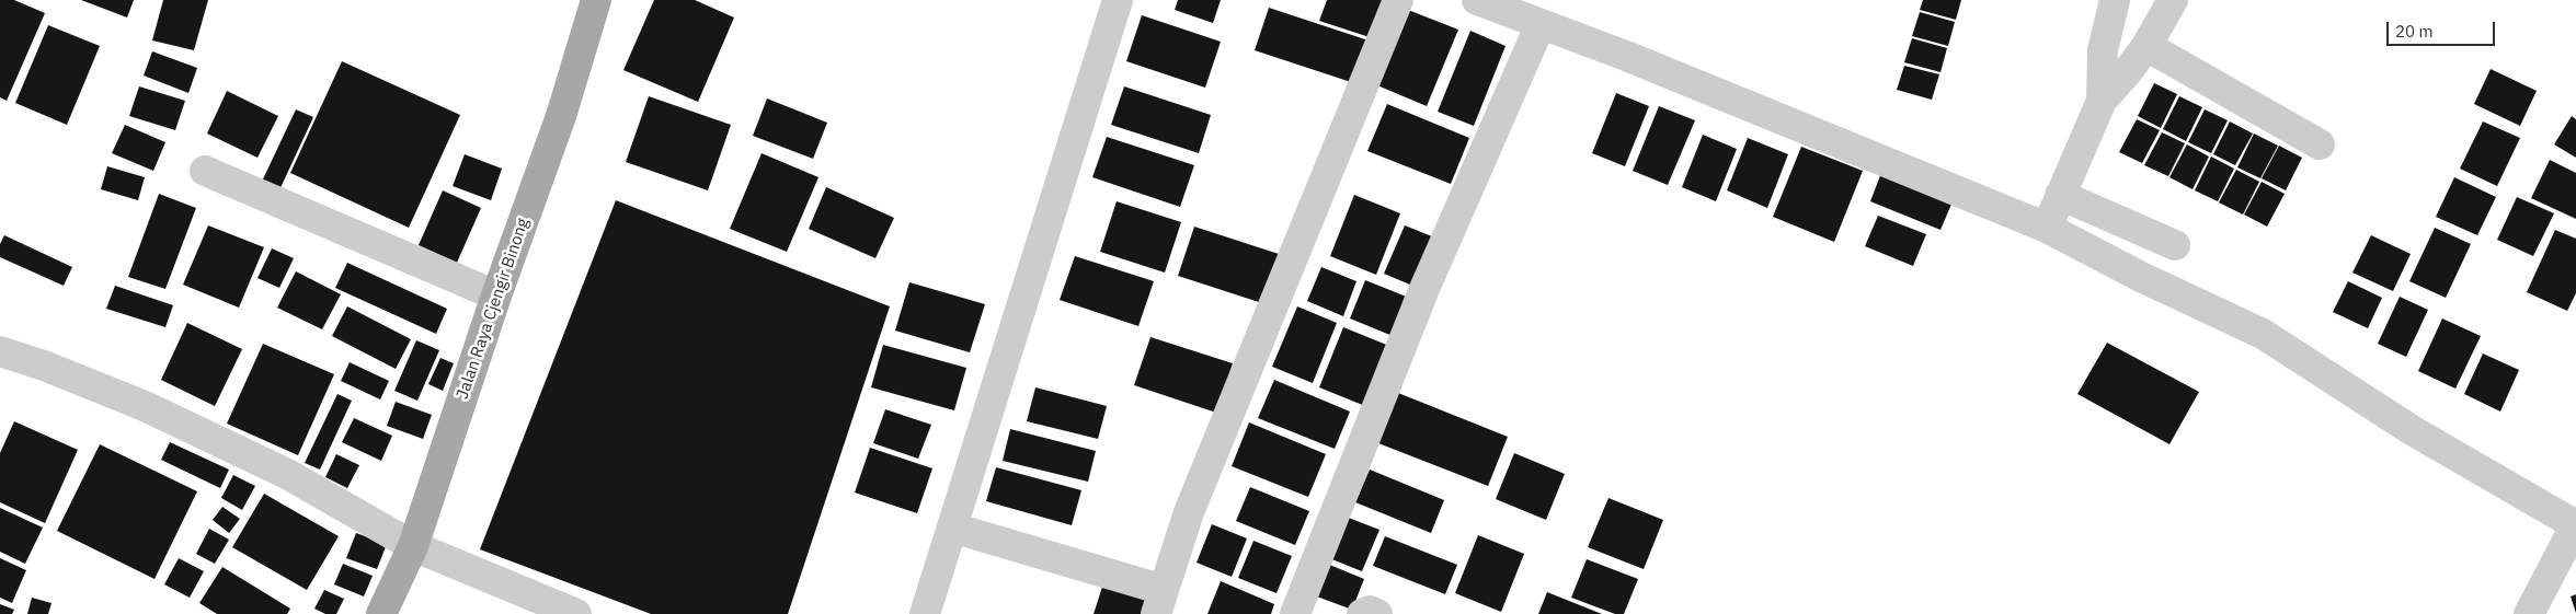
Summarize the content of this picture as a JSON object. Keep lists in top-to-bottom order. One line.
{"streets":{"main road":["Jalan Raya Cjengir Binong"]},"scale_bar":"20 m"}
